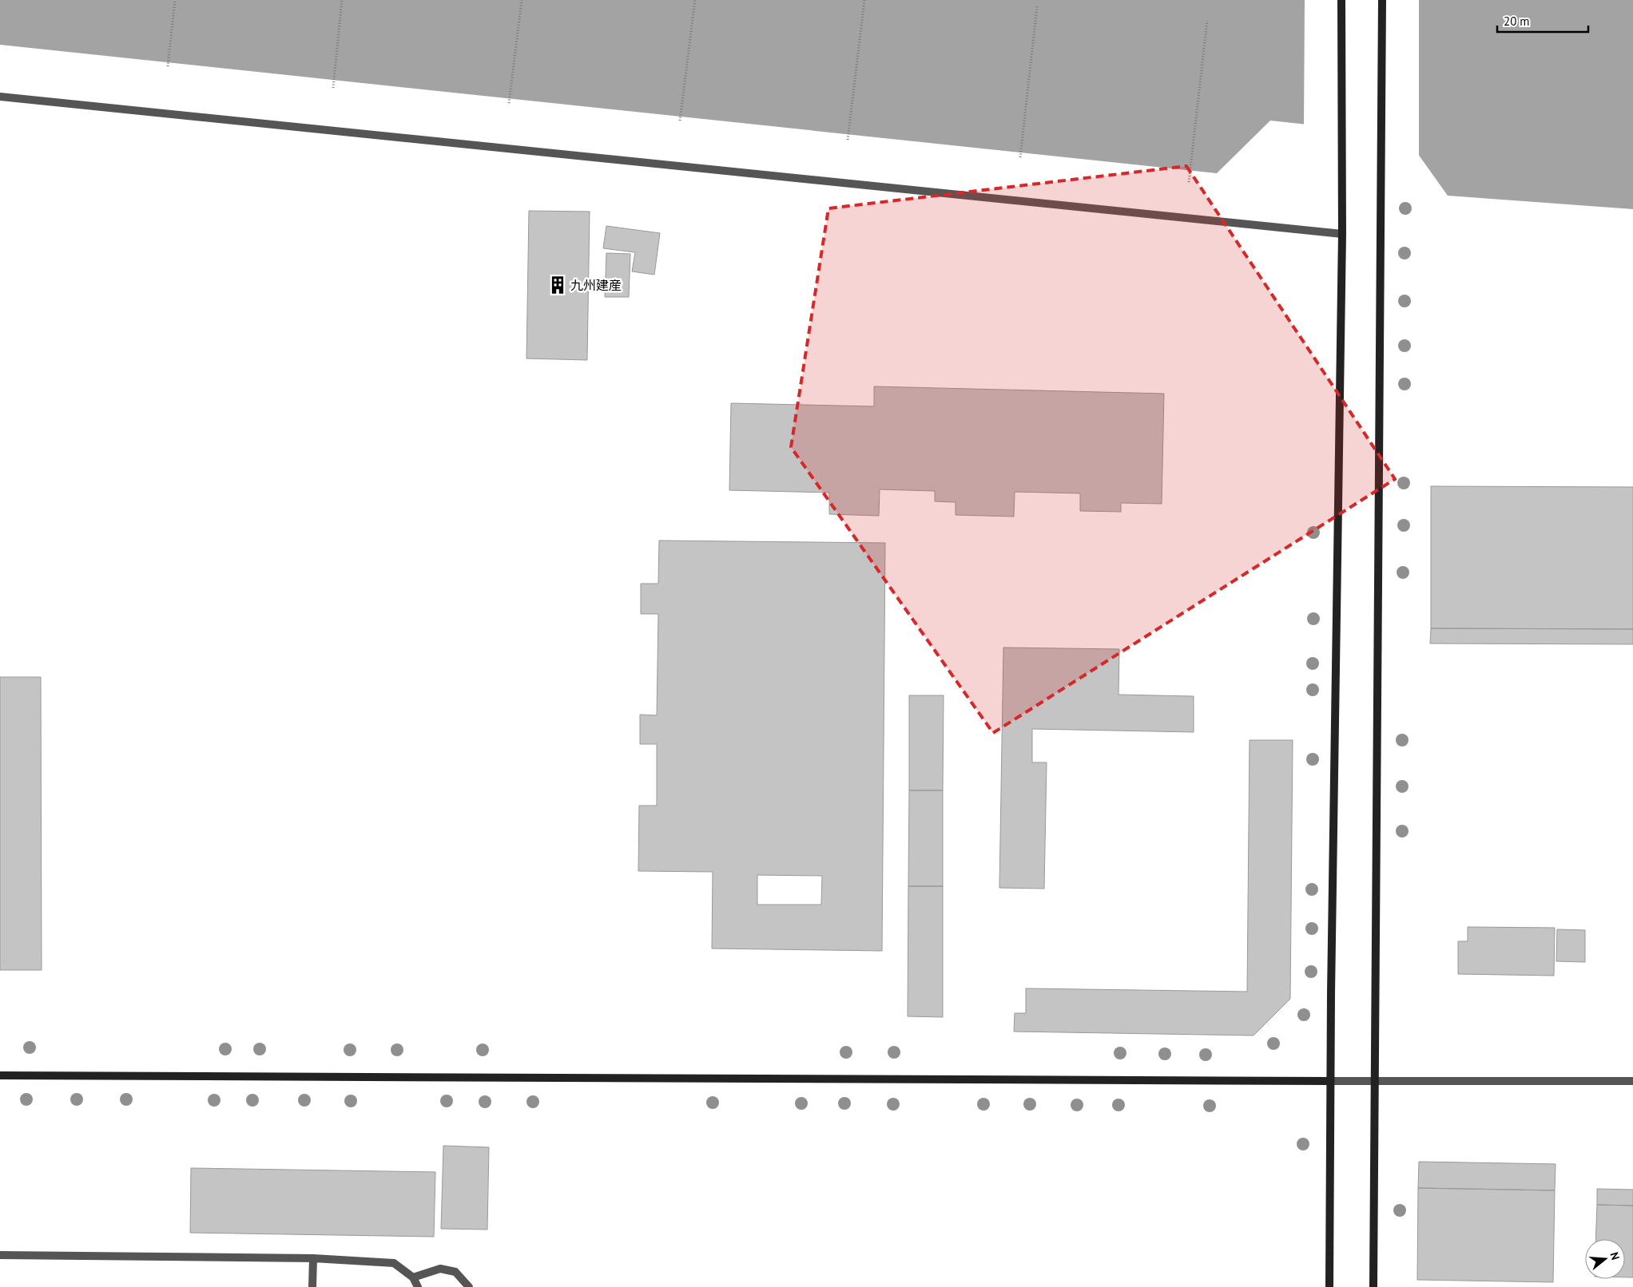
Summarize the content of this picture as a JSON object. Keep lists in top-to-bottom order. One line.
{"places":{"building":["九州建産"]},"scale_bar":"20 m","north":"right"}
